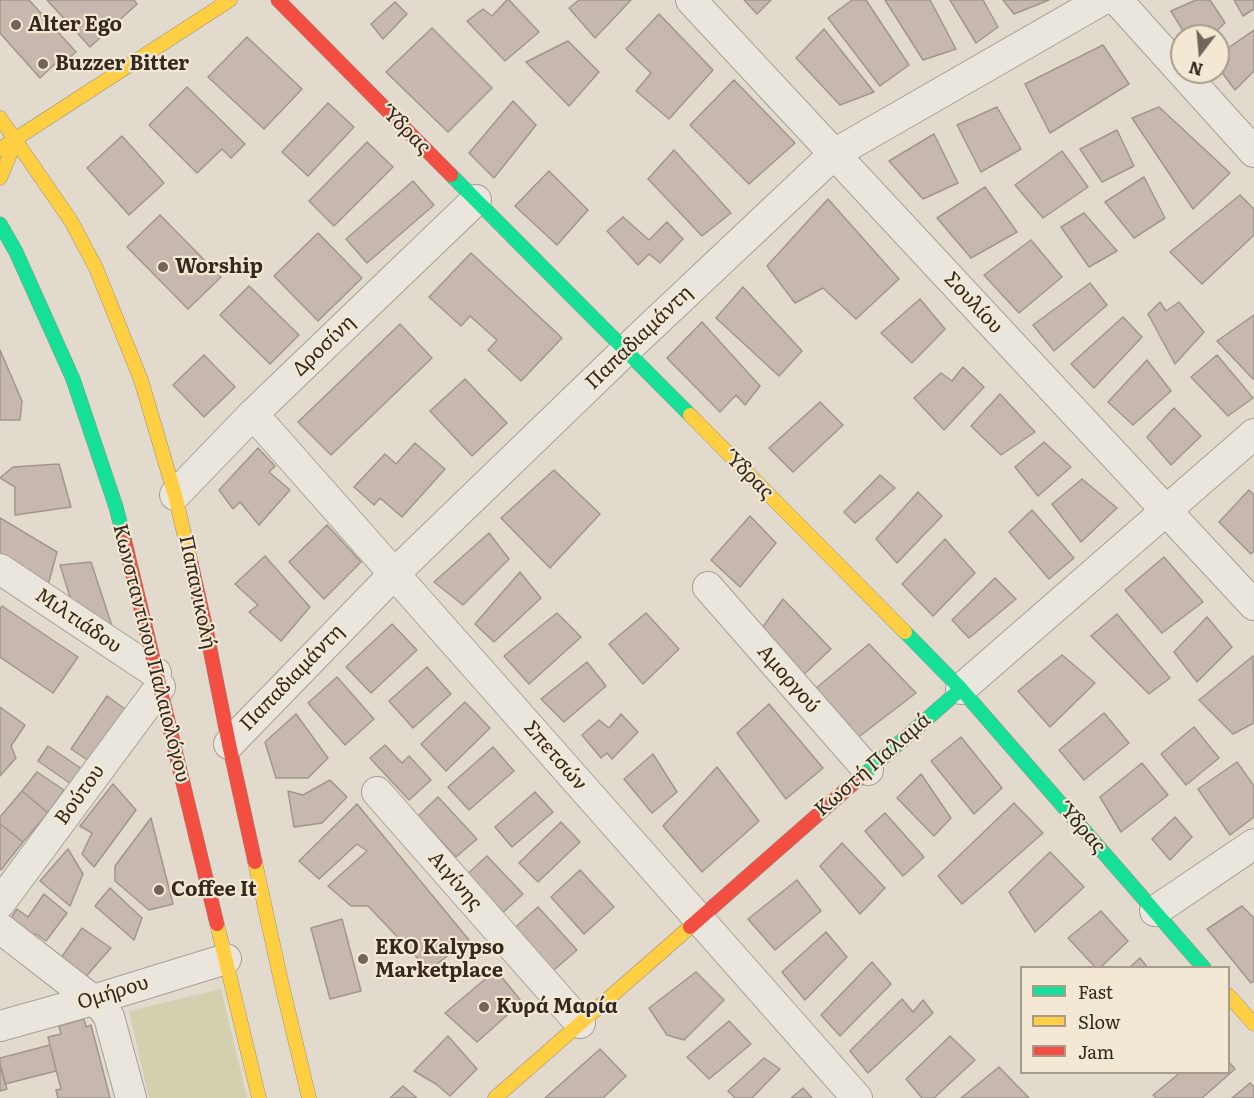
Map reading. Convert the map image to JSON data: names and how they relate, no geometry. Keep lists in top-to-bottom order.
{
  "streets": {
    "main road": [
      "Ύδρας",
      "Παπανικολή",
      "Κωνσταντίνου Παλαιολόγου",
      "Κωστή Παλαμά"
    ],
    "street": [
      "Σουλίου",
      "Παπαδιαμάντη",
      "Δροσίνη",
      "Μιλτιάδου",
      "Αμοργού",
      "Σπετσών",
      "Βούτου",
      "Αιγίνης",
      "Ομήρου"
    ]
  },
  "crossings": [
    ["Ύδρας", "Παπαδιαμάντη"],
    ["Ύδρας", "Δροσίνη"],
    ["Ύδρας", "Κωστή Παλαμά"],
    ["Σουλίου", "Παπαδιαμάντη"],
    ["Σουλίου", "Κωστή Παλαμά"],
    ["Παπαδιαμάντη", "Παπανικολή"],
    ["Παπαδιαμάντη", "Σπετσών"],
    ["Δροσίνη", "Παπανικολή"],
    ["Δροσίνη", "Σπετσών"],
    ["Μιλτιάδου", "Κωνσταντίνου Παλαιολόγου"],
    ["Μιλτιάδου", "Βούτου"],
    ["Κωνσταντίνου Παλαιολόγου", "Βούτου"],
    ["Κωνσταντίνου Παλαιολόγου", "Ομήρου"],
    ["Αμοργού", "Κωστή Παλαμά"],
    ["Σπετσών", "Κωστή Παλαμά"],
    ["Κωστή Παλαμά", "Αιγίνης"]
  ],
  "places": [
    "Alter Ego",
    "Buzzer Bitter",
    "Worship",
    "Coffee It",
    "EKO Kalypso Marketplace",
    "Κυρά Μαρία"
  ],
  "legend": ["Fast", "Slow", "Jam"],
  "north": "bottom"
}
